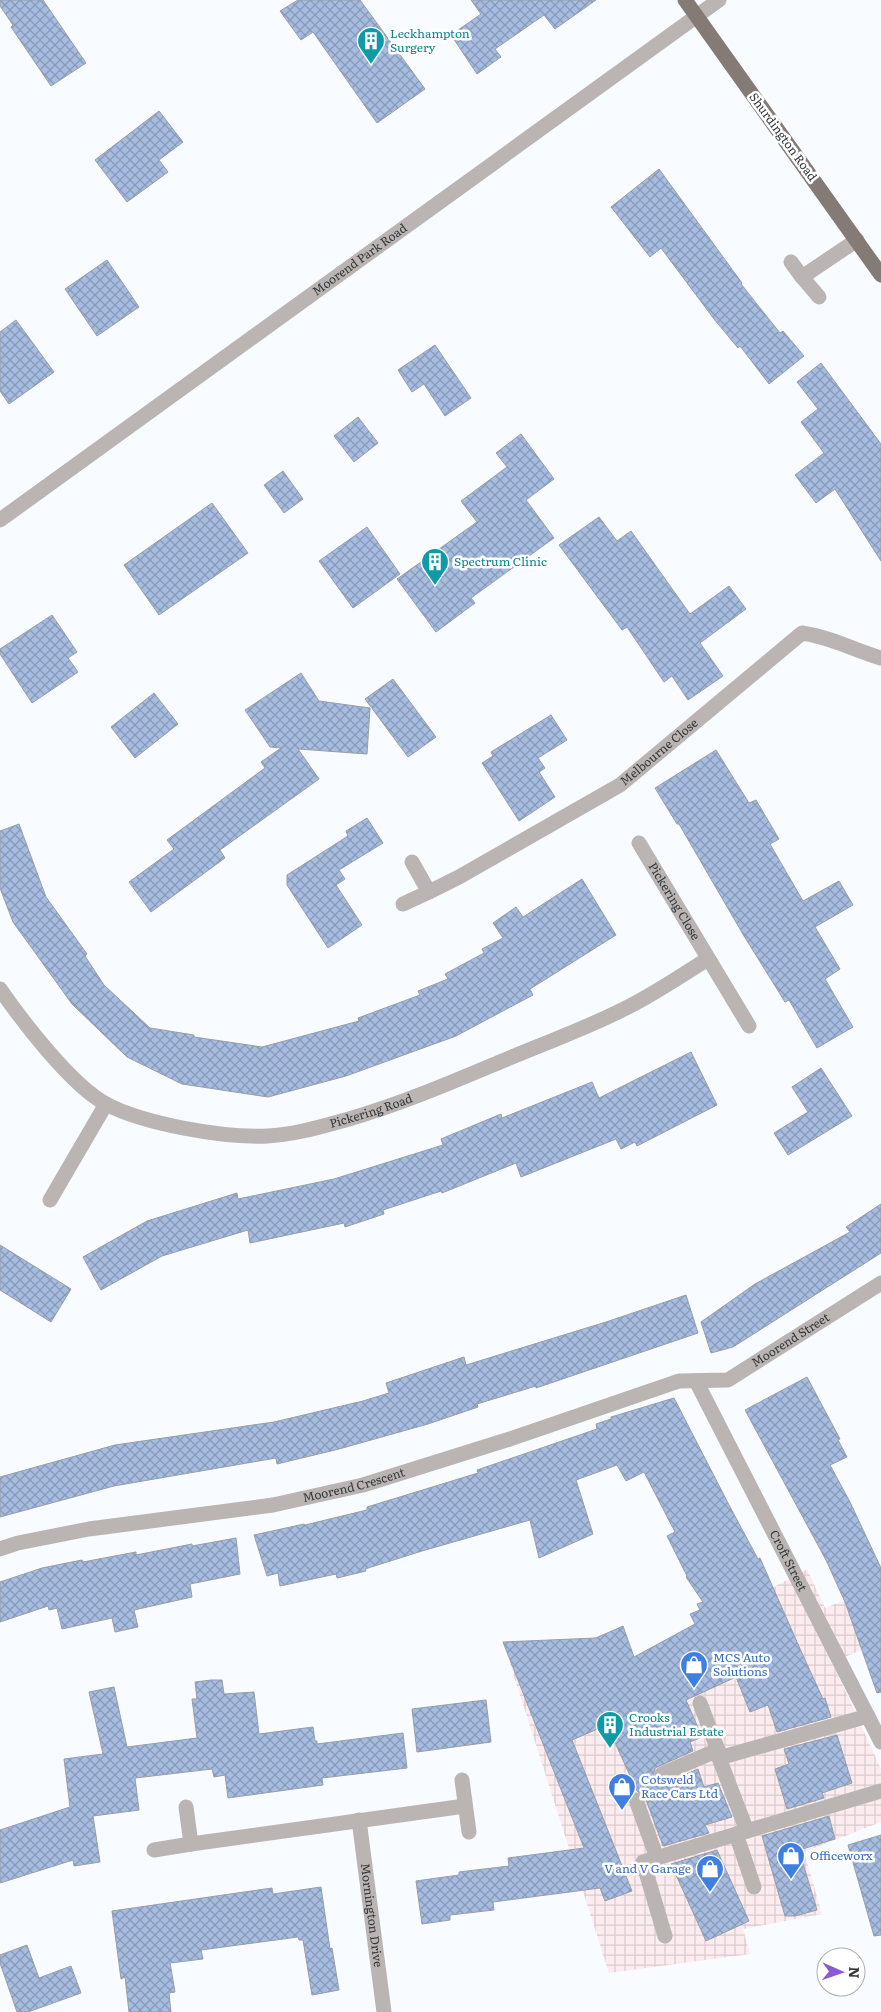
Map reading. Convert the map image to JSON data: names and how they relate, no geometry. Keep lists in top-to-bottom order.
{
  "streets": {
    "main road": ["Shurdington Road"],
    "street": [
      "Moorend Park Road",
      "Melbourne Close",
      "Pickering Close",
      "Pickering Road",
      "Moorend Street",
      "Moorend Crescent",
      "Croft Street",
      "Mornington Drive"
    ]
  },
  "crossings": [
    ["Shurdington Road", "Moorend Park Road"],
    ["Pickering Close", "Pickering Road"],
    ["Moorend Street", "Moorend Crescent"],
    ["Moorend Street", "Croft Street"],
    ["Moorend Crescent", "Croft Street"]
  ],
  "places": {
    "building": ["Leckhampton Surgery", "Spectrum Clinic", "Crooks Industrial Estate"],
    "shop": [
      "MCS Auto Solutions",
      "Cotsweld Race Cars Ltd",
      "Officeworx",
      "V and V Garage"
    ]
  },
  "north": "right"
}
